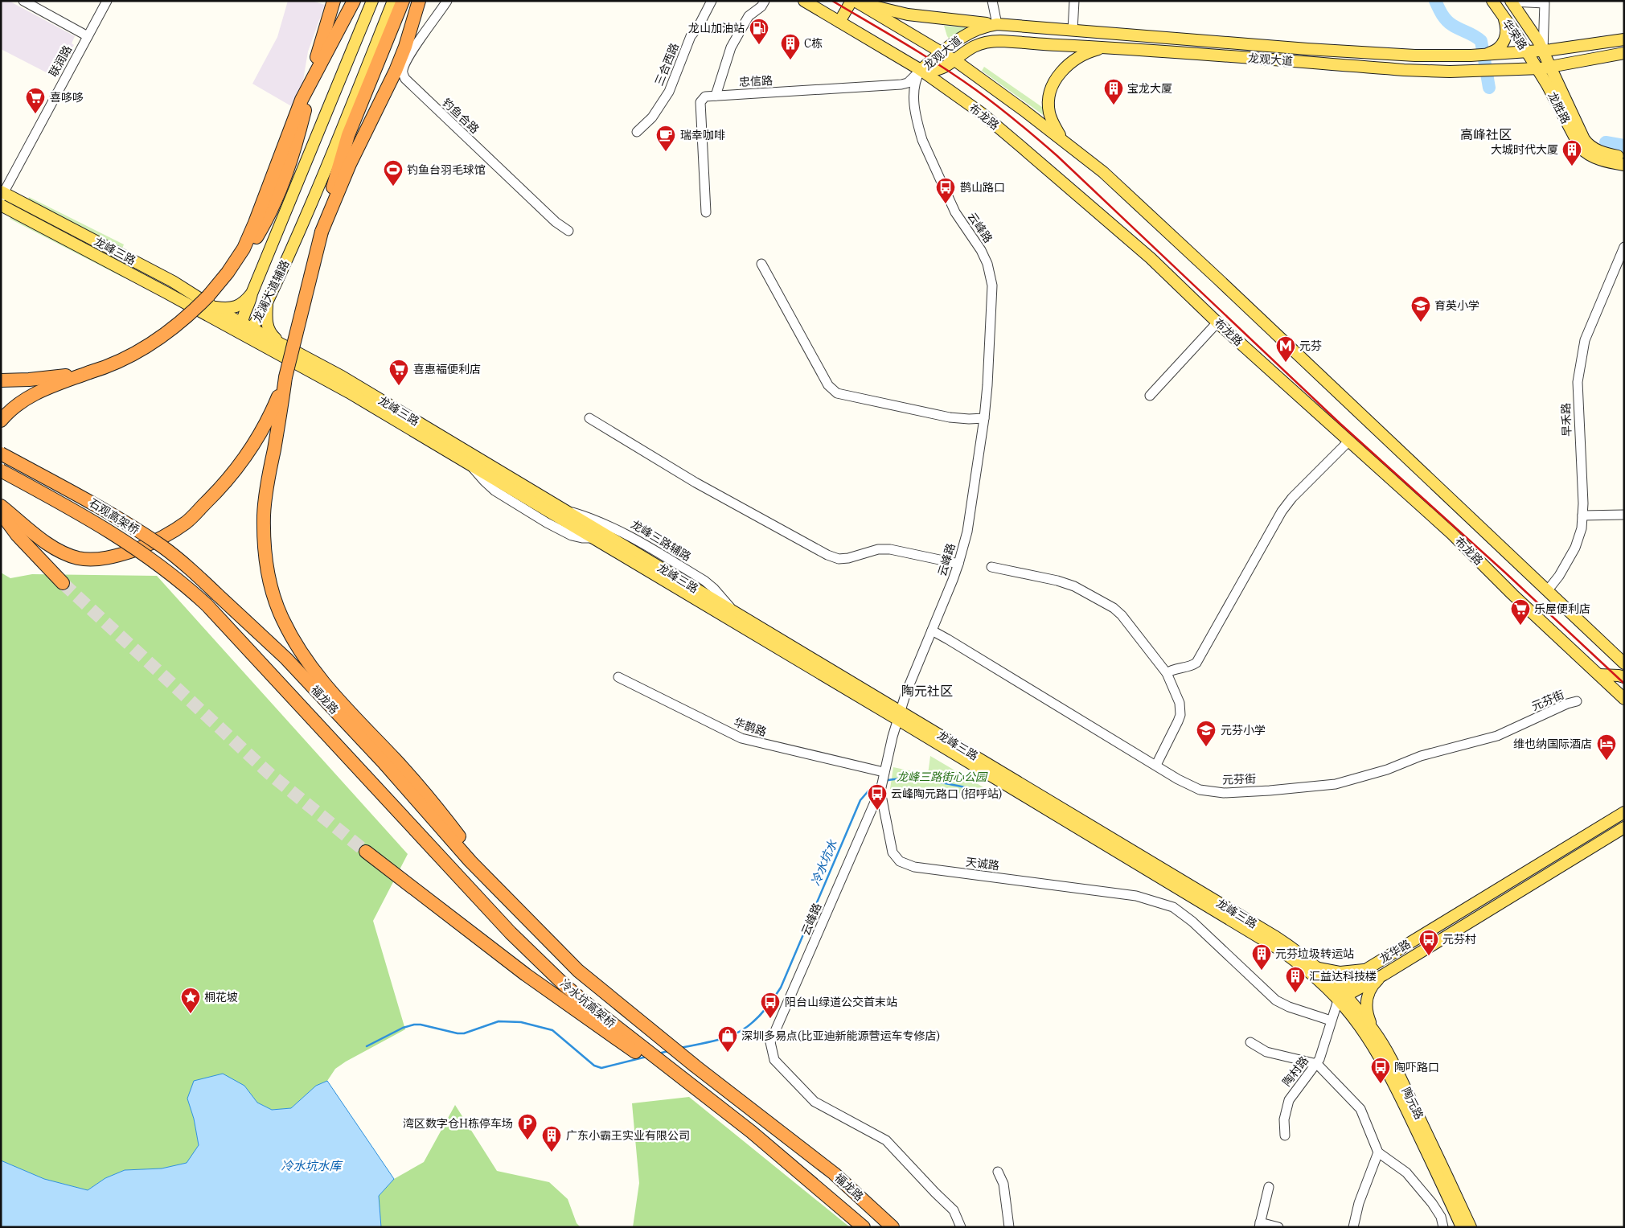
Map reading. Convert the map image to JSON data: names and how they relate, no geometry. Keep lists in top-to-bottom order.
{
  "streets": {
    "highway": ["石观高架桥", "福龙路", "冷水坑高架桥"],
    "main road": [
      "华荣路",
      "龙观大道",
      "龙胜路",
      "布龙路",
      "龙峰三路",
      "龙澜大道辅路",
      "龙华路",
      "陶元路"
    ],
    "street": [
      "联润路",
      "三合西路",
      "忠信路",
      "钓鱼合路",
      "云峰路",
      "早禾路",
      "元芬街",
      "华鹊路",
      "天诚路",
      "陶村路"
    ]
  },
  "crossings": [
    ["华荣路", "龙观大道"],
    ["华荣路", "龙胜路"],
    ["龙观大道", "忠信路"],
    ["龙观大道", "龙胜路"],
    ["龙观大道", "布龙路"],
    ["龙观大道", "云峰路"],
    ["联润路", "龙峰三路"],
    ["忠信路", "布龙路"],
    ["忠信路", "云峰路"],
    ["布龙路", "云峰路"],
    ["云峰路", "龙峰三路"],
    ["云峰路", "元芬街"],
    ["云峰路", "华鹊路"],
    ["云峰路", "天诚路"],
    ["龙峰三路", "龙澜大道辅路"],
    ["龙峰三路", "龙华路"],
    ["龙峰三路", "陶村路"],
    ["龙峰三路", "陶元路"],
    ["石观高架桥", "福龙路"],
    ["福龙路", "冷水坑高架桥"],
    ["华鹊路", "天诚路"],
    ["天诚路", "陶村路"],
    ["龙华路", "陶村路"],
    ["龙华路", "陶元路"],
    ["陶村路", "陶元路"]
  ],
  "districts": ["高峰社区", "陶元社区"],
  "water": ["冷水坑水", "冷水坑水库"],
  "parks": ["龙峰三路街心公园"],
  "places": {
    "fuel station": ["龙山加油站"],
    "building": [
      "C栋",
      "宝龙大厦",
      "大城时代大厦",
      "元芬垃圾转运站",
      "汇益达科技楼",
      "广东小霸王实业有限公司"
    ],
    "supermarket": ["喜哆哆", "喜惠褔便利店", "乐屋便利店"],
    "cafe": ["瑞幸咖啡"],
    "sports": ["钓鱼台羽毛球馆"],
    "bus stop": [
      "鹊山路口",
      "云峰陶元路口 (招呼站)",
      "元芬村",
      "阳台山绿道公交首末站",
      "陶吓路口"
    ],
    "school or university": ["育英小学", "元芬小学"],
    "metro station": ["元芬"],
    "hotel": ["维也纳国际酒店"],
    "place": ["桐花坡"],
    "shop": ["深圳多易点(比亚迪新能源营运车专修店)"],
    "parking": ["湾区数字仓H栋停车场"]
  }
}
